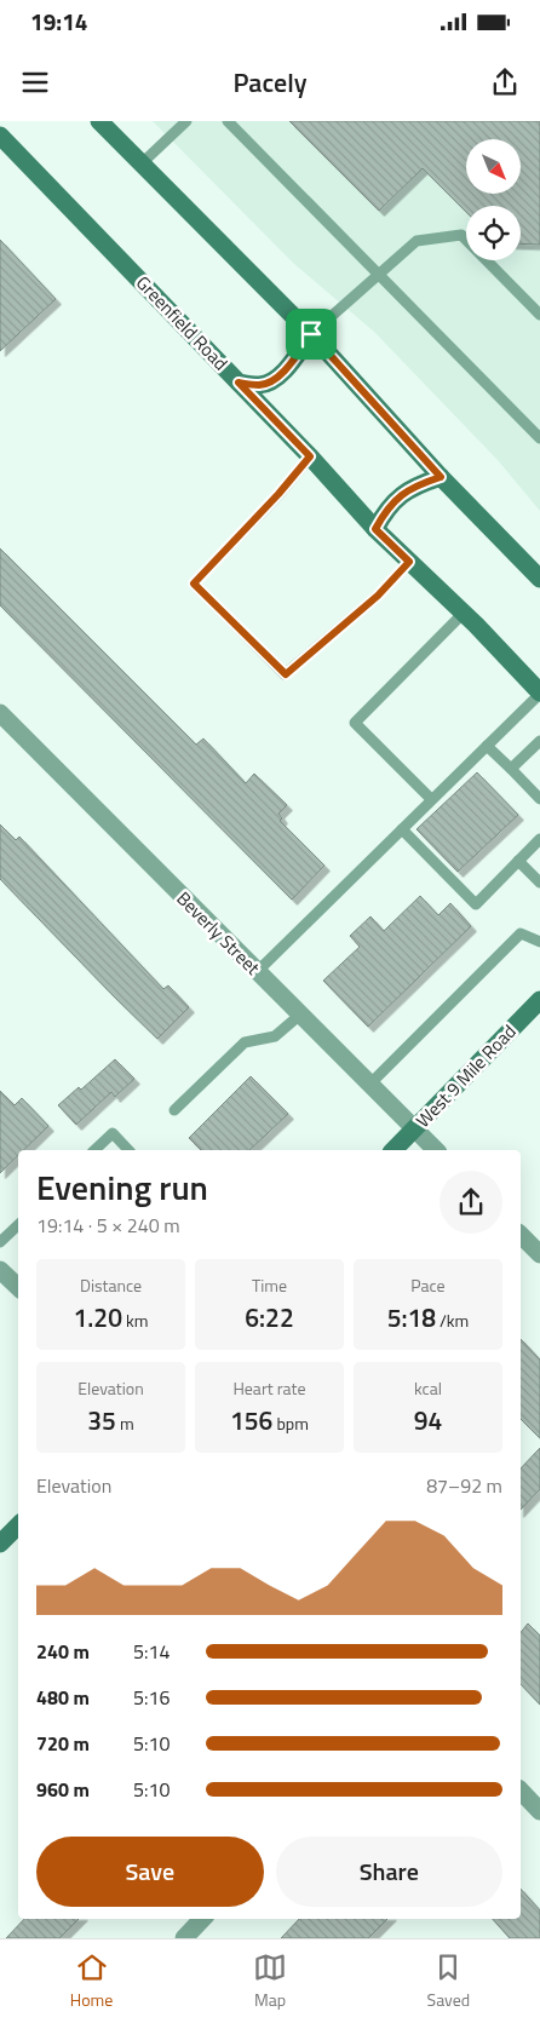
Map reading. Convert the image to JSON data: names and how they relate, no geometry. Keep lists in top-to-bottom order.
{
  "streets": {
    "main road": ["Greenfield Road", "West 9 Mile Road"],
    "street": ["Beverly Street"]
  },
  "crossings": [
    ["Beverly Street", "West 9 Mile Road"]
  ],
  "north": "bottom right",
  "page": {
    "status": "19:14",
    "header": "Pacely",
    "heading": ["Evening run", "19:14 · 5 × 240 m"],
    "stats": [
      ["Distance", "1.20 km"],
      ["Time", "6:22"],
      ["Pace", "5:18 /km"],
      ["Elevation", "35 m"],
      ["Heart rate", "156 bpm"],
      ["kcal", "94"]
    ],
    "chart": ["Elevation", "87–92 m"],
    "list": [
      {
        "name": "240 m",
        "note": "5:14"
      },
      {
        "name": "480 m",
        "note": "5:16"
      },
      {
        "name": "720 m",
        "note": "5:10"
      },
      {
        "name": "960 m",
        "note": "5:10"
      }
    ],
    "buttons": ["Save", "Share"],
    "tabs": ["Home", "Map", "Saved"]
  }
}
